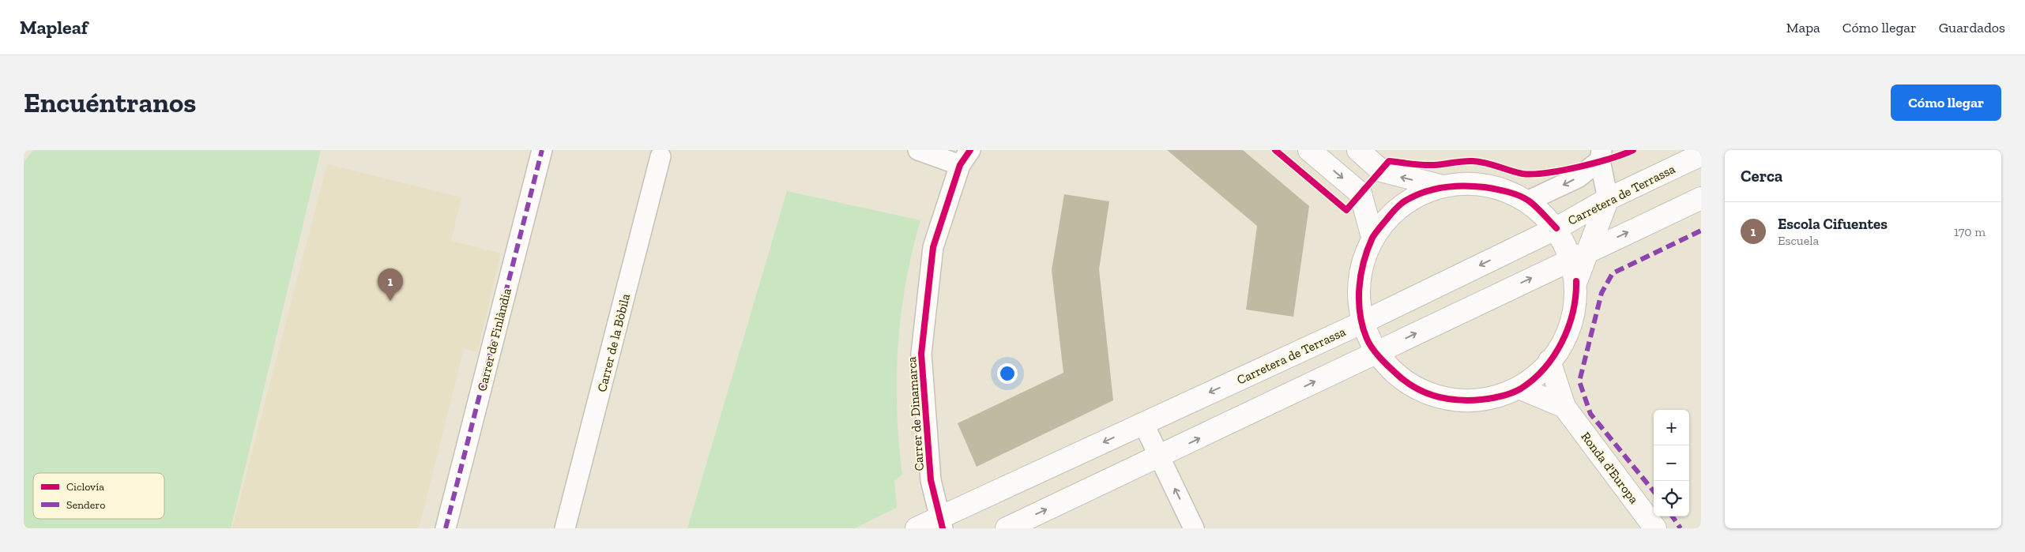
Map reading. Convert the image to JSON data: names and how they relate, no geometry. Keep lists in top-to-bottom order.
{
  "streets": {
    "main road": ["Carretera de Terrassa", "Ronda d'Europa"],
    "street": ["Carrer de Finlàndia", "Carrer de la Bòbila", "Carrer de Dinamarca"]
  },
  "crossings": [
    ["Carretera de Terrassa", "Carrer de Dinamarca"]
  ],
  "legend": ["Ciclovía", "Sendero"],
  "page": {
    "header": "Mapleaf",
    "nav": ["Mapa", "Cómo llegar", "Guardados"],
    "buttons": "Cómo llegar",
    "title": "Encuéntranos",
    "heading": "Cerca",
    "list": [
      {
        "mark": "1",
        "name": "Escola Cifuentes",
        "note": "Escuela",
        "value": "170 m"
      }
    ],
    "pins": "1",
    "map_buttons": ["+", "−"]
  }
}
